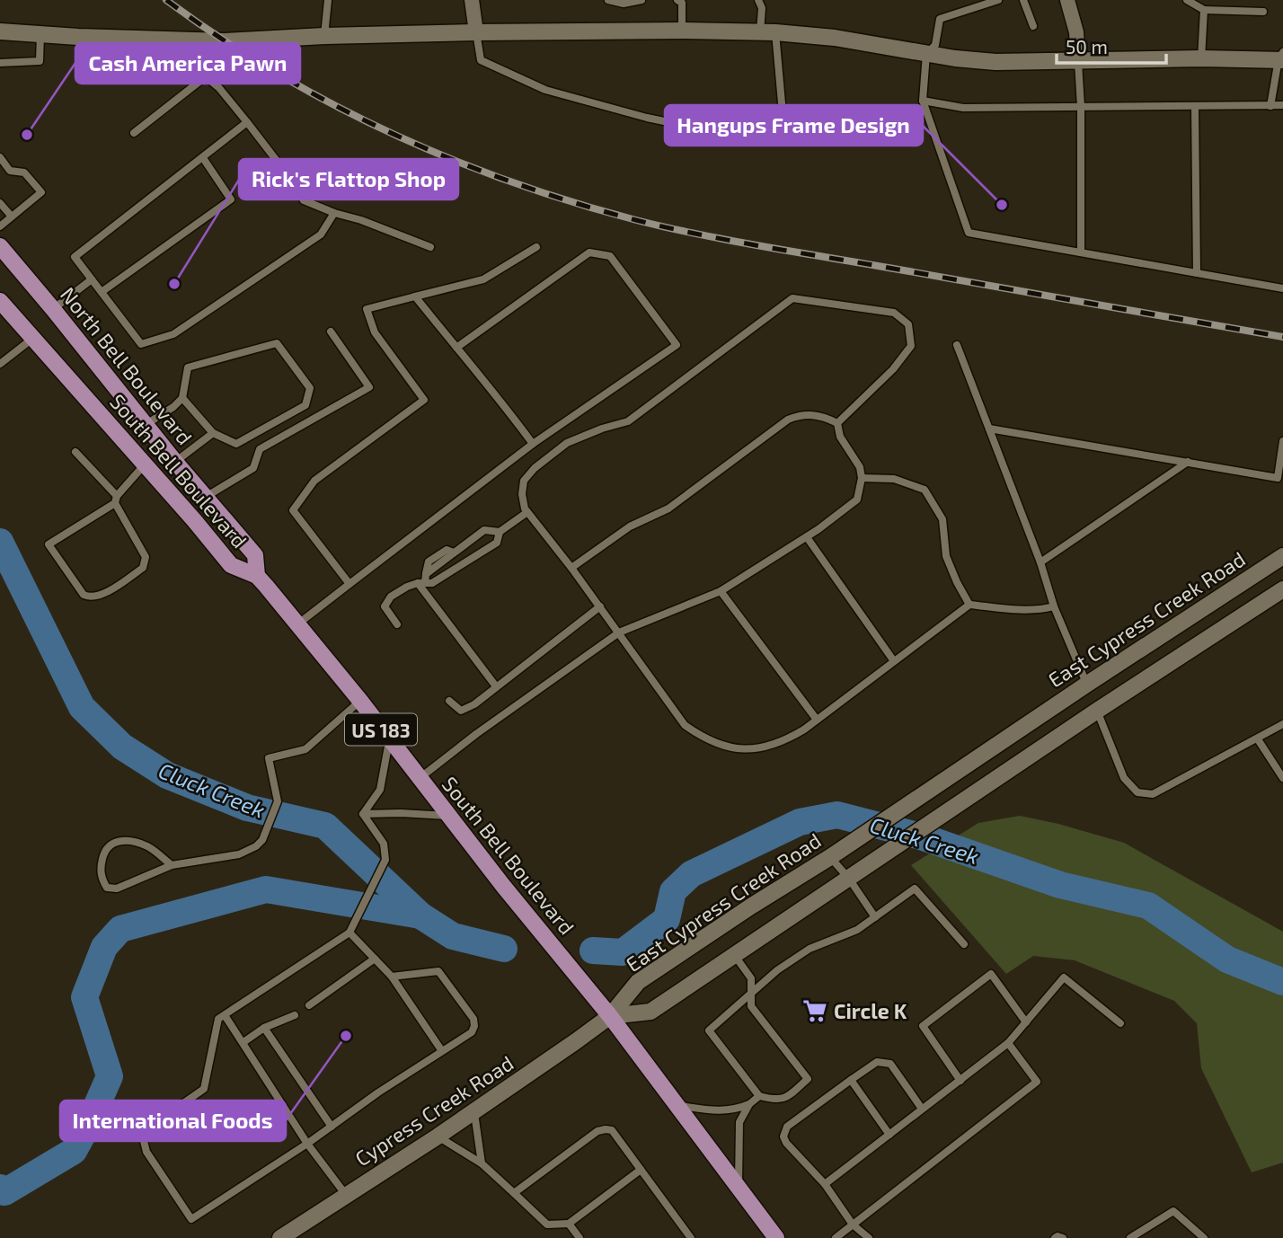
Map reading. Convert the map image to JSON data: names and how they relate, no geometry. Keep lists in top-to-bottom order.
{
  "streets": {
    "main road": [
      "North Bell Boulevard",
      "South Bell Boulevard",
      "East Cypress Creek Road",
      "US 183",
      "Cypress Creek Road"
    ]
  },
  "crossings": [
    ["North Bell Boulevard", "South Bell Boulevard"],
    ["South Bell Boulevard", "East Cypress Creek Road"],
    ["South Bell Boulevard", "US 183"],
    ["South Bell Boulevard", "Cypress Creek Road"],
    ["East Cypress Creek Road", "US 183"],
    ["East Cypress Creek Road", "Cypress Creek Road"],
    ["US 183", "Cypress Creek Road"]
  ],
  "water": ["Cluck Creek"],
  "places": {
    "other": [
      "Cash America Pawn",
      "Hangups Frame Design",
      "Rick's Flattop Shop",
      "International Foods"
    ],
    "supermarket": ["Circle K"]
  },
  "scale_bar": "50 m"
}
